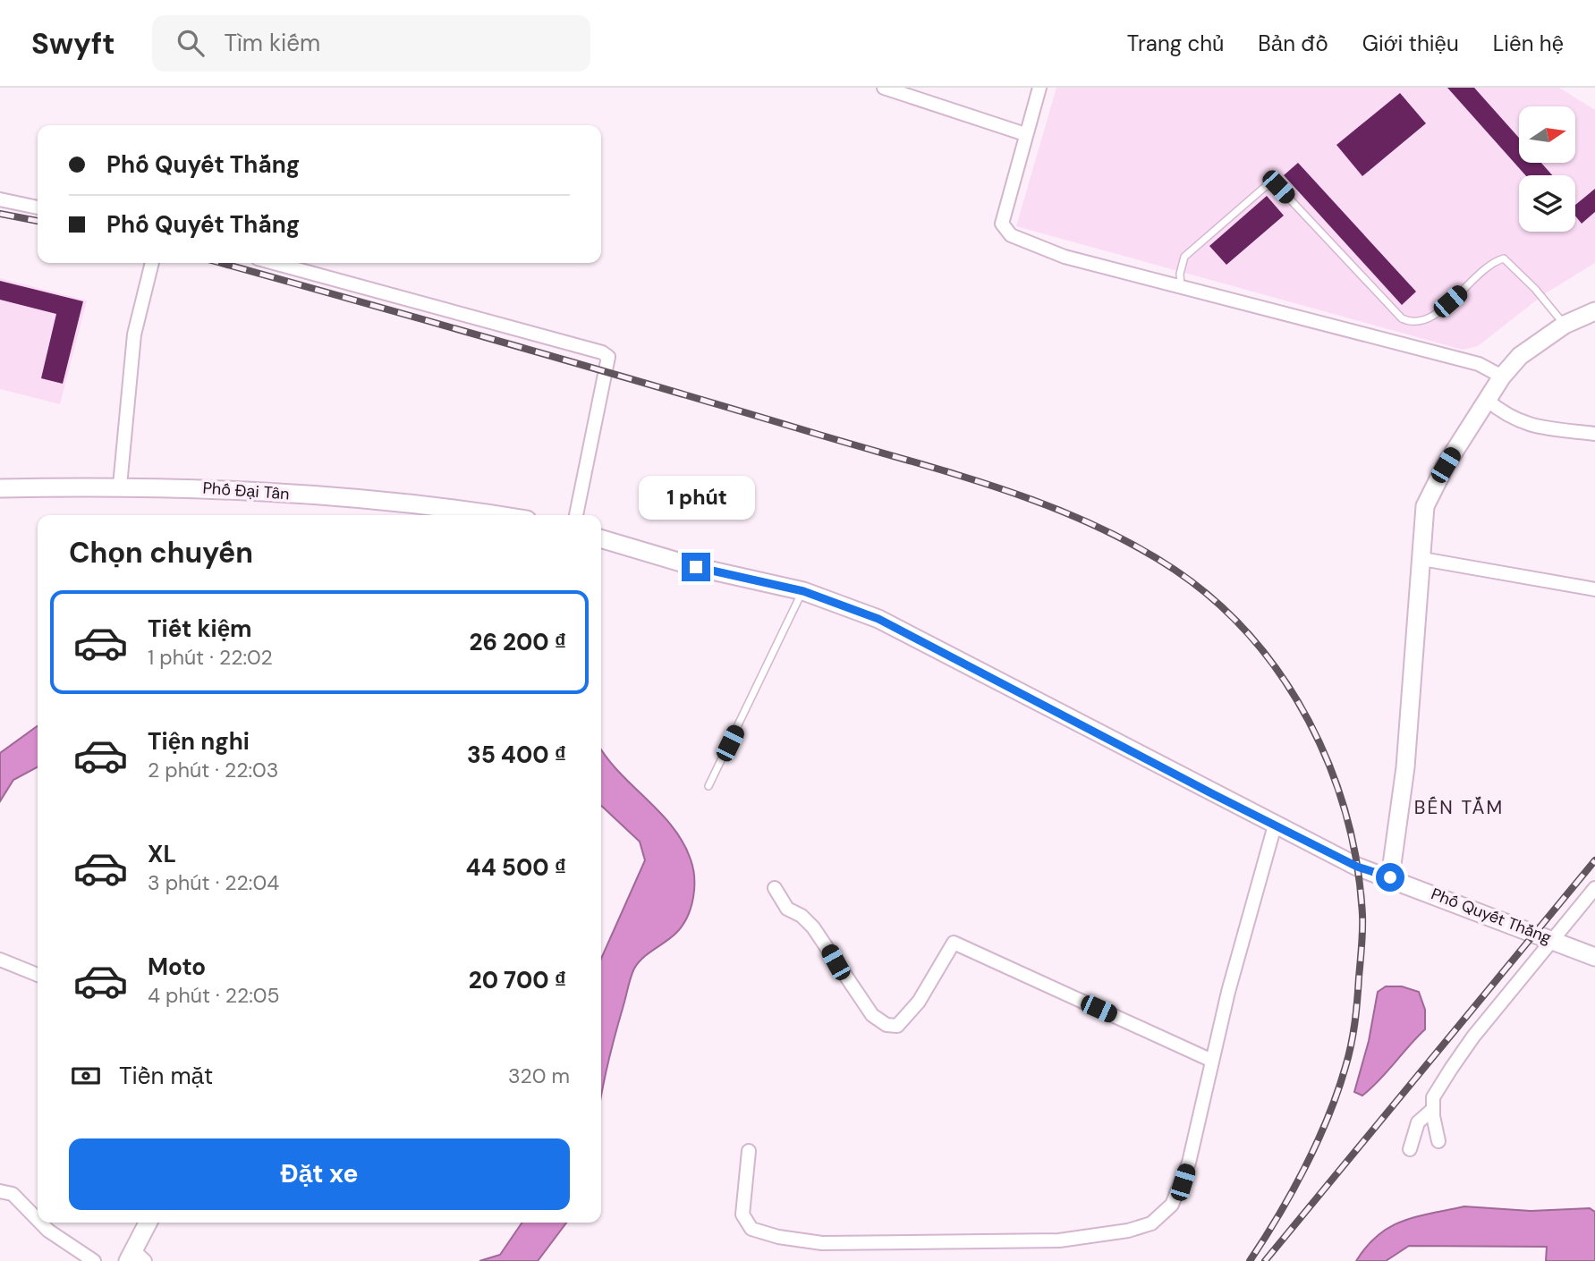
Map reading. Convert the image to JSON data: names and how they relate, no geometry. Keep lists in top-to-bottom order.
{
  "streets": {
    "main road": ["Phố Đại Tân", "Phố Quyết Thắng"]
  },
  "districts": ["BẾN TẮM"],
  "north": "right",
  "page": {
    "header": "Swyft",
    "search": "Tìm kiếm",
    "nav": [
      "Trang chủ",
      "Bản đồ",
      "Giới thiệu",
      "Liên hệ"
    ],
    "banner": ["Phố Quyết Thắng", "Phố Quyết Thắng"],
    "bubble": "1 phút",
    "heading": "Chọn chuyến",
    "list": [
      {
        "name": "Tiết kiệm",
        "note": "1 phút · 22:02",
        "value": "26 200 ₫"
      },
      {
        "name": "Tiện nghi",
        "note": "2 phút · 22:03",
        "value": "35 400 ₫"
      },
      {
        "name": "XL",
        "note": "3 phút · 22:04",
        "value": "44 500 ₫"
      },
      {
        "name": "Moto",
        "note": "4 phút · 22:05",
        "value": "20 700 ₫"
      }
    ],
    "pay": ["Tiền mặt", "320 m"],
    "buttons": "Đặt xe"
  }
}
